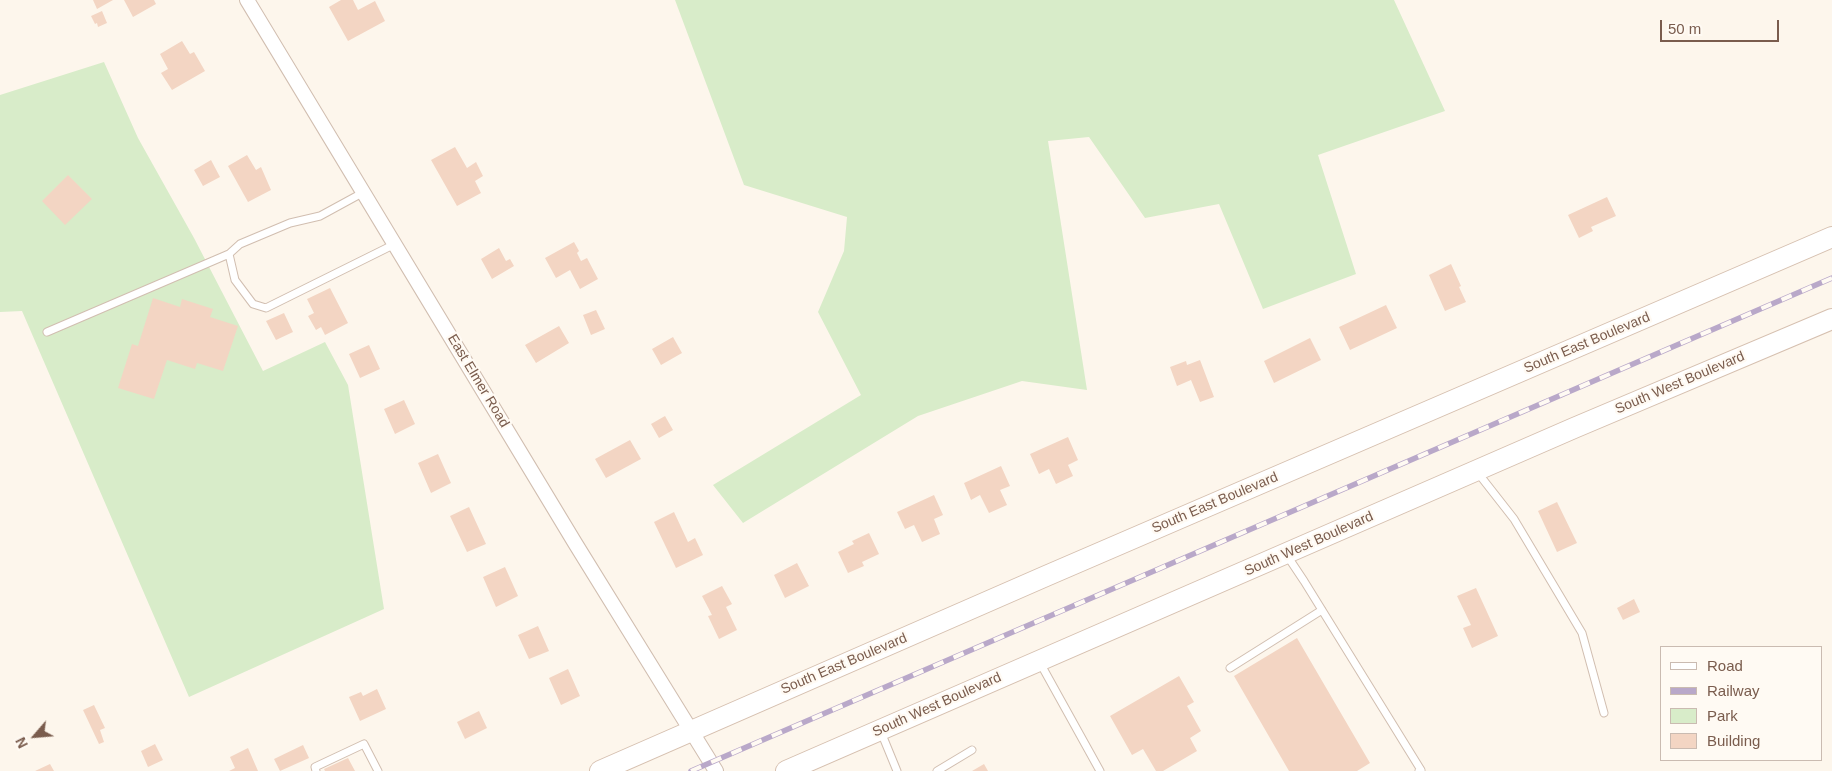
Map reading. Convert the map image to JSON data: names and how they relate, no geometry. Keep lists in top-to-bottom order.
{
  "streets": {
    "main road": ["South East Boulevard", "South West Boulevard"],
    "street": ["East Elmer Road"]
  },
  "crossings": [
    ["South East Boulevard", "East Elmer Road"]
  ],
  "legend": [
    "Road",
    "Railway",
    "Park",
    "Building"
  ],
  "scale_bar": "50 m",
  "north": "bottom left"
}
